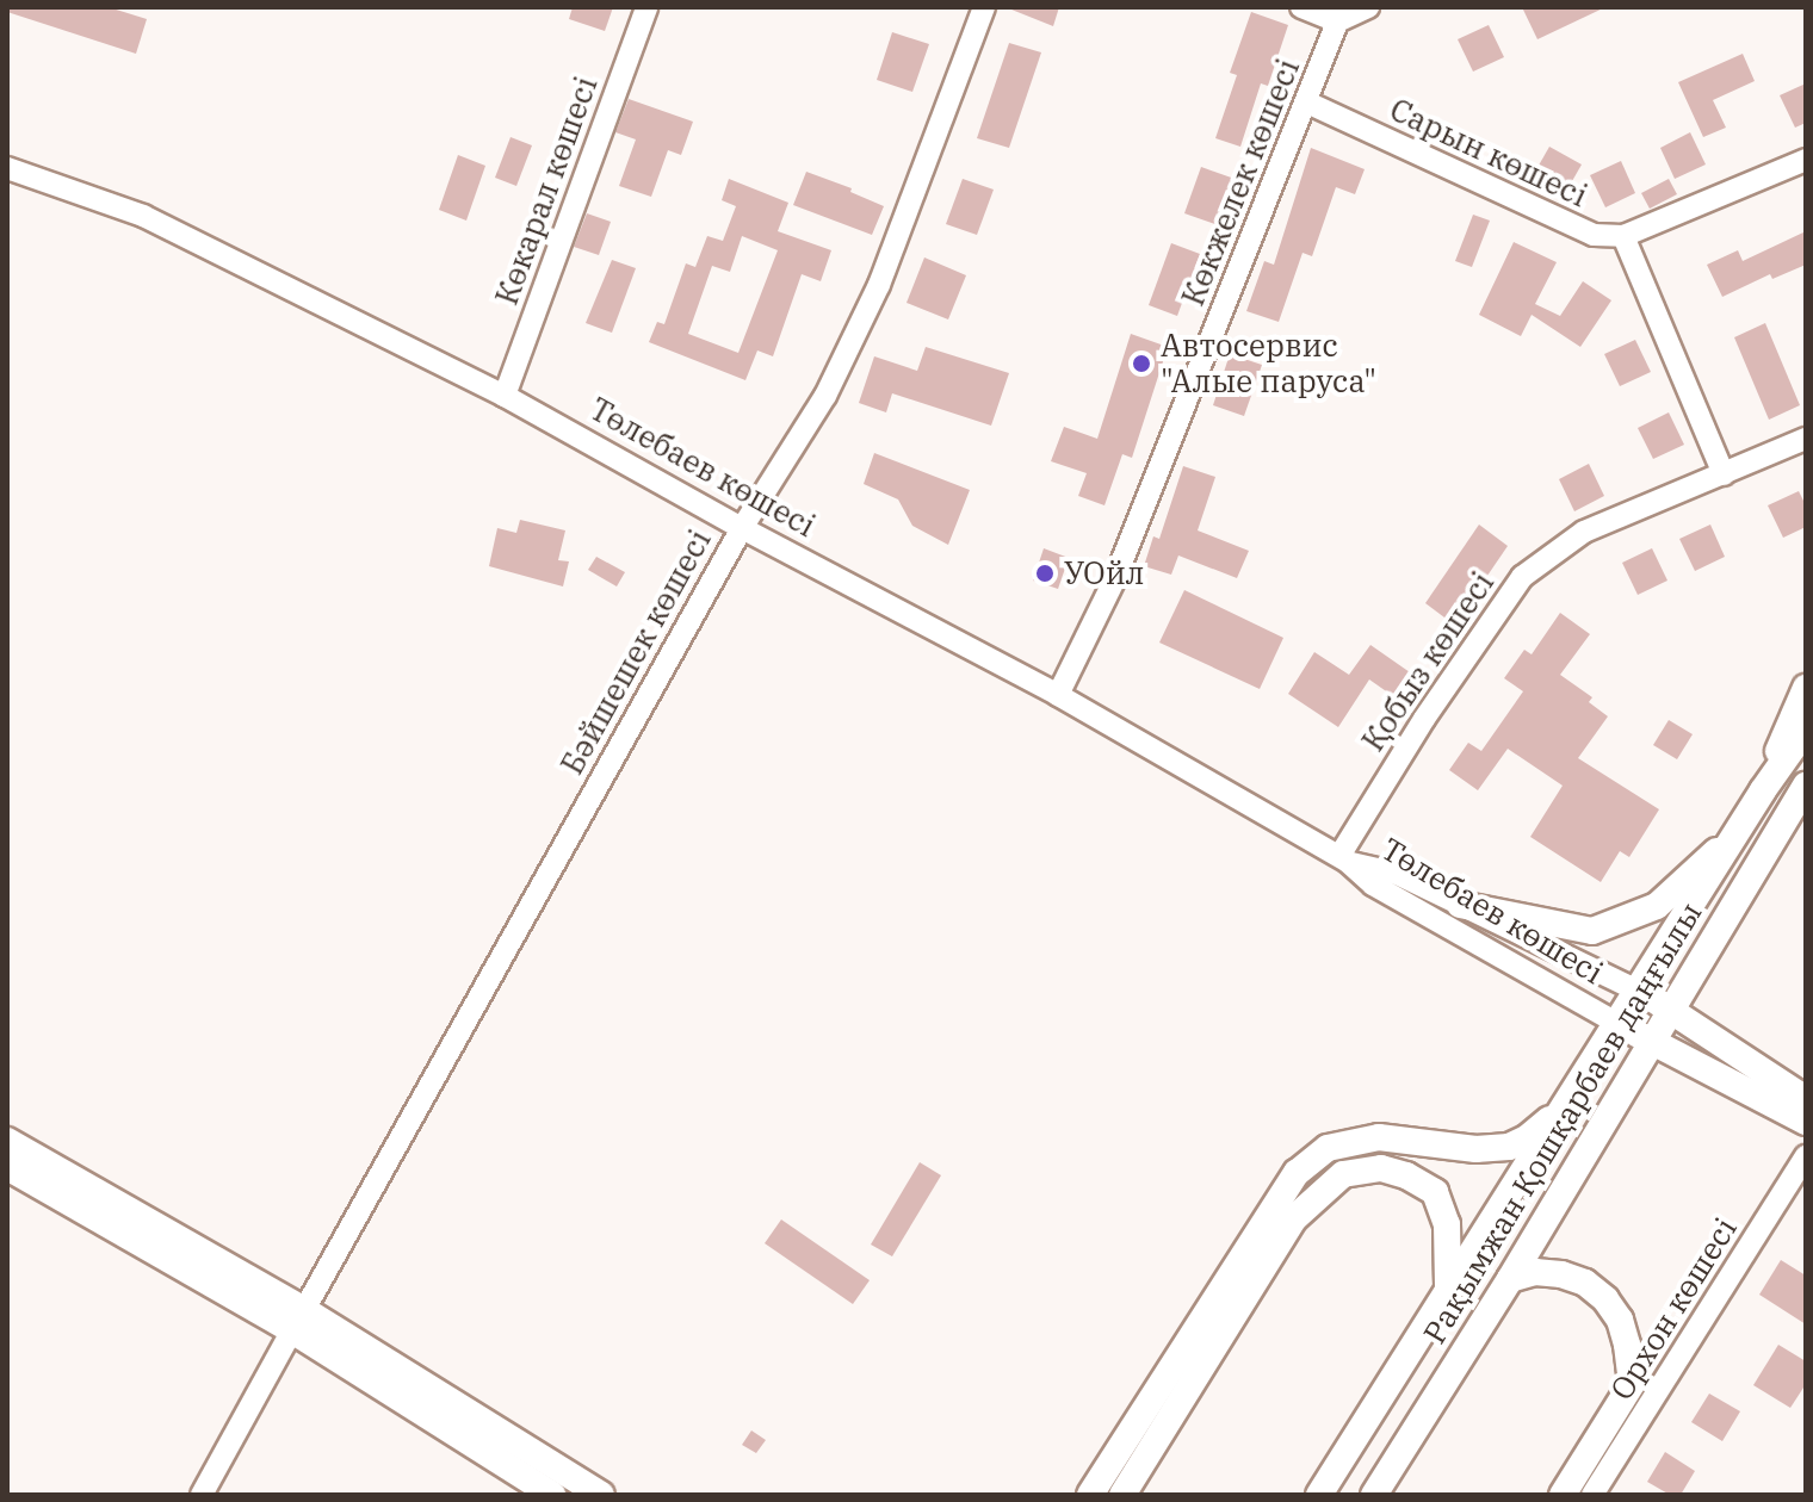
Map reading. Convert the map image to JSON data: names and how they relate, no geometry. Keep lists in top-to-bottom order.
{
  "streets": {
    "main road": ["Төлебаев көшесі", "Рақымжан Қошқарбаев даңғылы"],
    "street": [
      "Сарын көшесі",
      "Көкжелек көшесі",
      "Көкарал көшесі",
      "Бәйшешек көшесі",
      "Қобыз көшесі",
      "Орхон көшесі"
    ]
  },
  "crossings": [
    ["Сарын көшесі", "Көкжелек көшесі"],
    ["Көкжелек көшесі", "Төлебаев көшесі"],
    ["Көкарал көшесі", "Төлебаев көшесі"],
    ["Төлебаев көшесі", "Бәйшешек көшесі"],
    ["Төлебаев көшесі", "Қобыз көшесі"],
    ["Төлебаев көшесі", "Рақымжан Қошқарбаев даңғылы"]
  ],
  "places": ["Автосервис \"Алые паруса\"", "УОйл"]
}
